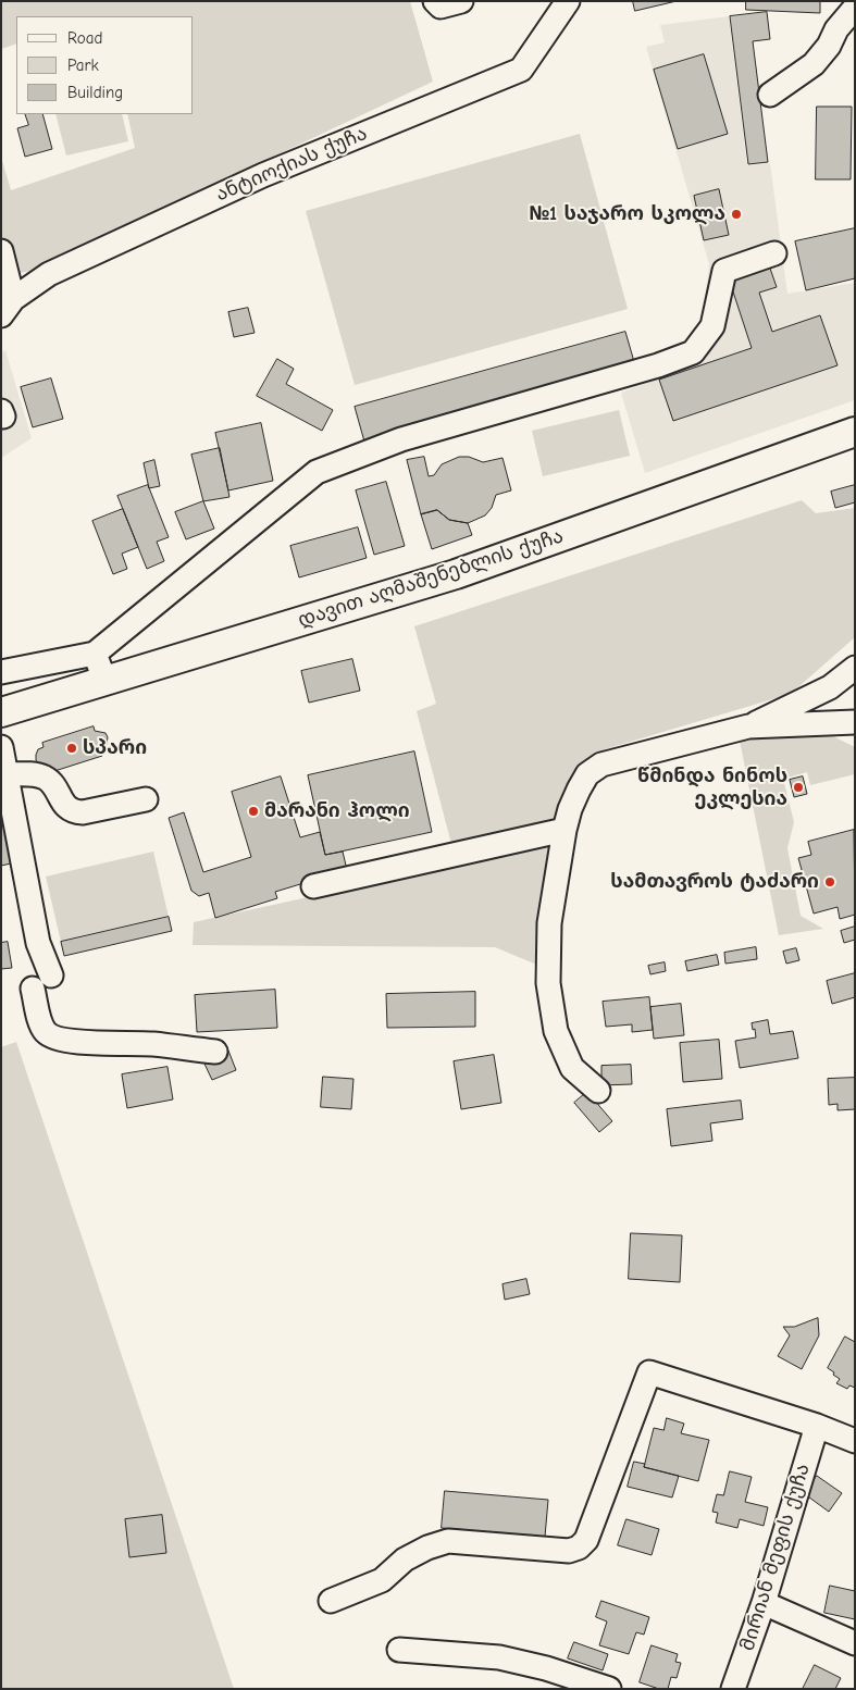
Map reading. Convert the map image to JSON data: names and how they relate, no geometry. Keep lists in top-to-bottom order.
{
  "streets": {
    "main road": ["დავით აღმაშენებლის ქუჩა"],
    "street": ["ანტიოქიას ქუჩა", "მირიან მეფის ქუჩა"]
  },
  "places": [
    "№1 საჯარო სკოლა",
    "სპარი",
    "წმინდა ნინოს ეკლესია",
    "მარანი ჰოლი",
    "სამთავროს ტაძარი"
  ],
  "legend": ["Road", "Park", "Building"]
}
